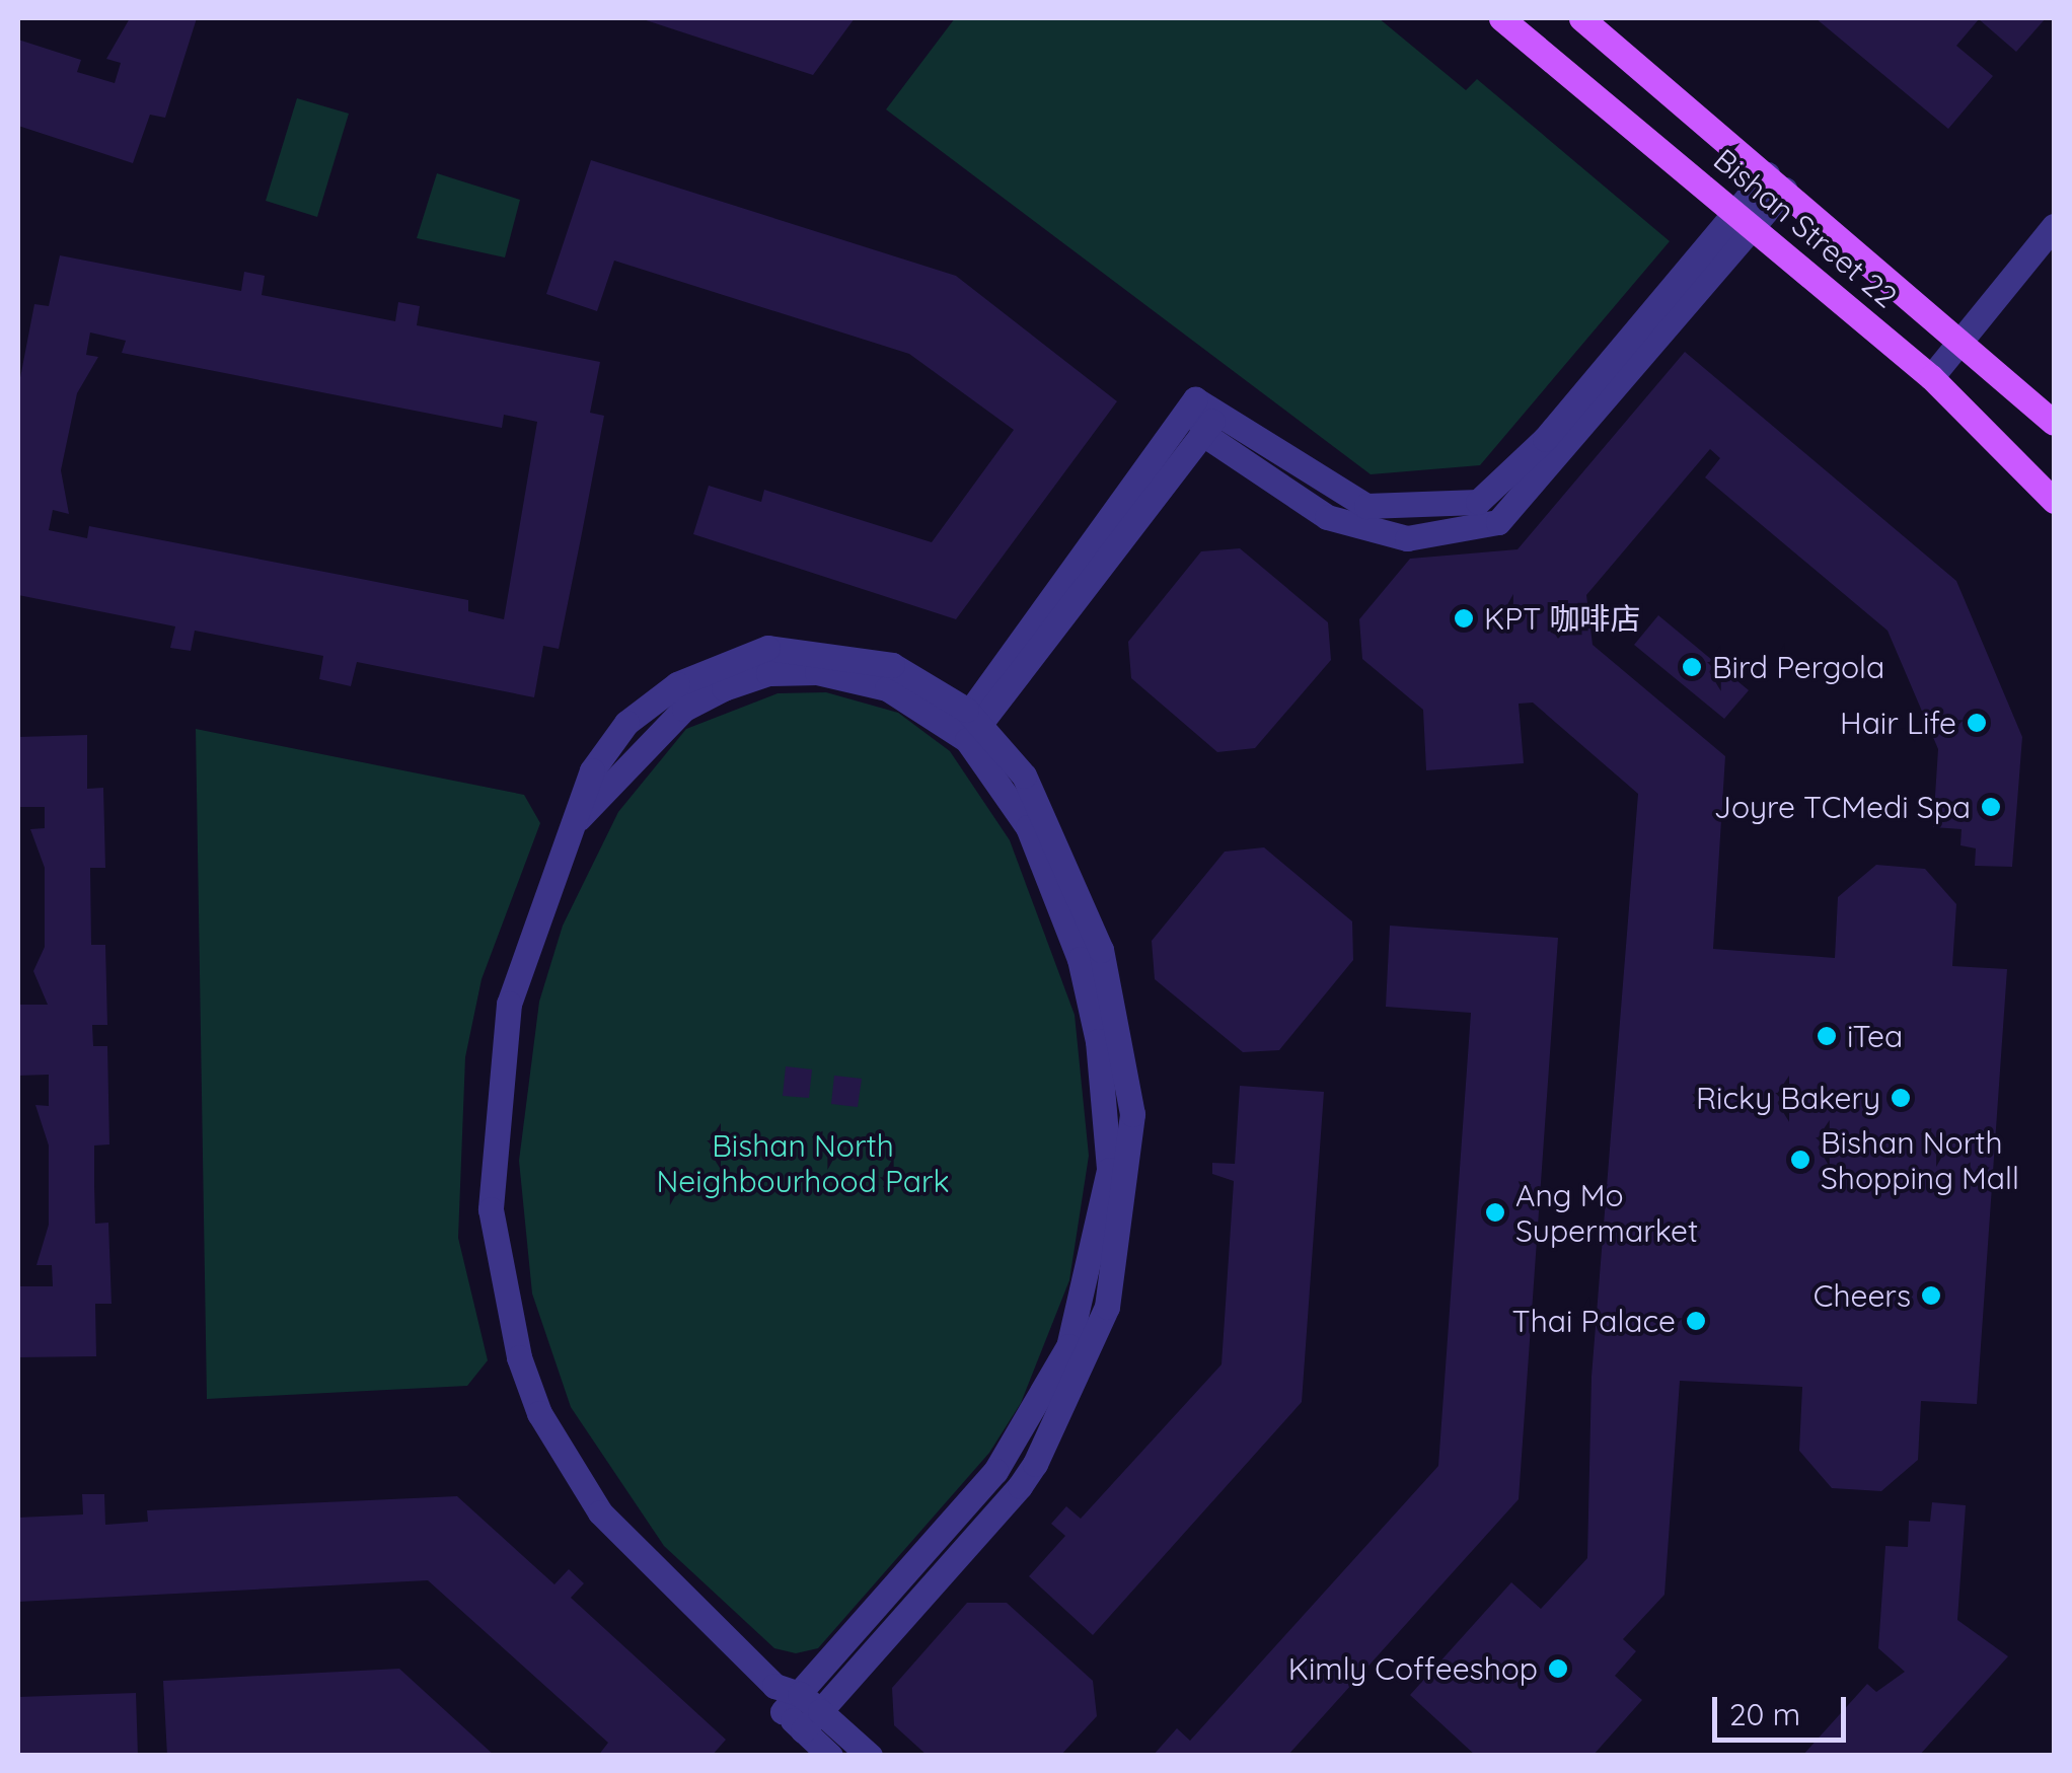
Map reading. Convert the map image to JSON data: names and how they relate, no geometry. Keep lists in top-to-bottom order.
{
  "streets": {
    "main road": ["Bishan Street 22"]
  },
  "parks": ["Bishan North Neighbourhood Park"],
  "places": [
    "KPT 咖啡店",
    "Bird Pergola",
    "Hair Life",
    "Joyre TCMedi Spa",
    "iTea",
    "Ricky Bakery",
    "Bishan North Shopping Mall",
    "Ang Mo Supermarket",
    "Cheers",
    "Thai Palace",
    "Kimly Coffeeshop"
  ],
  "scale_bar": "20 m"
}
